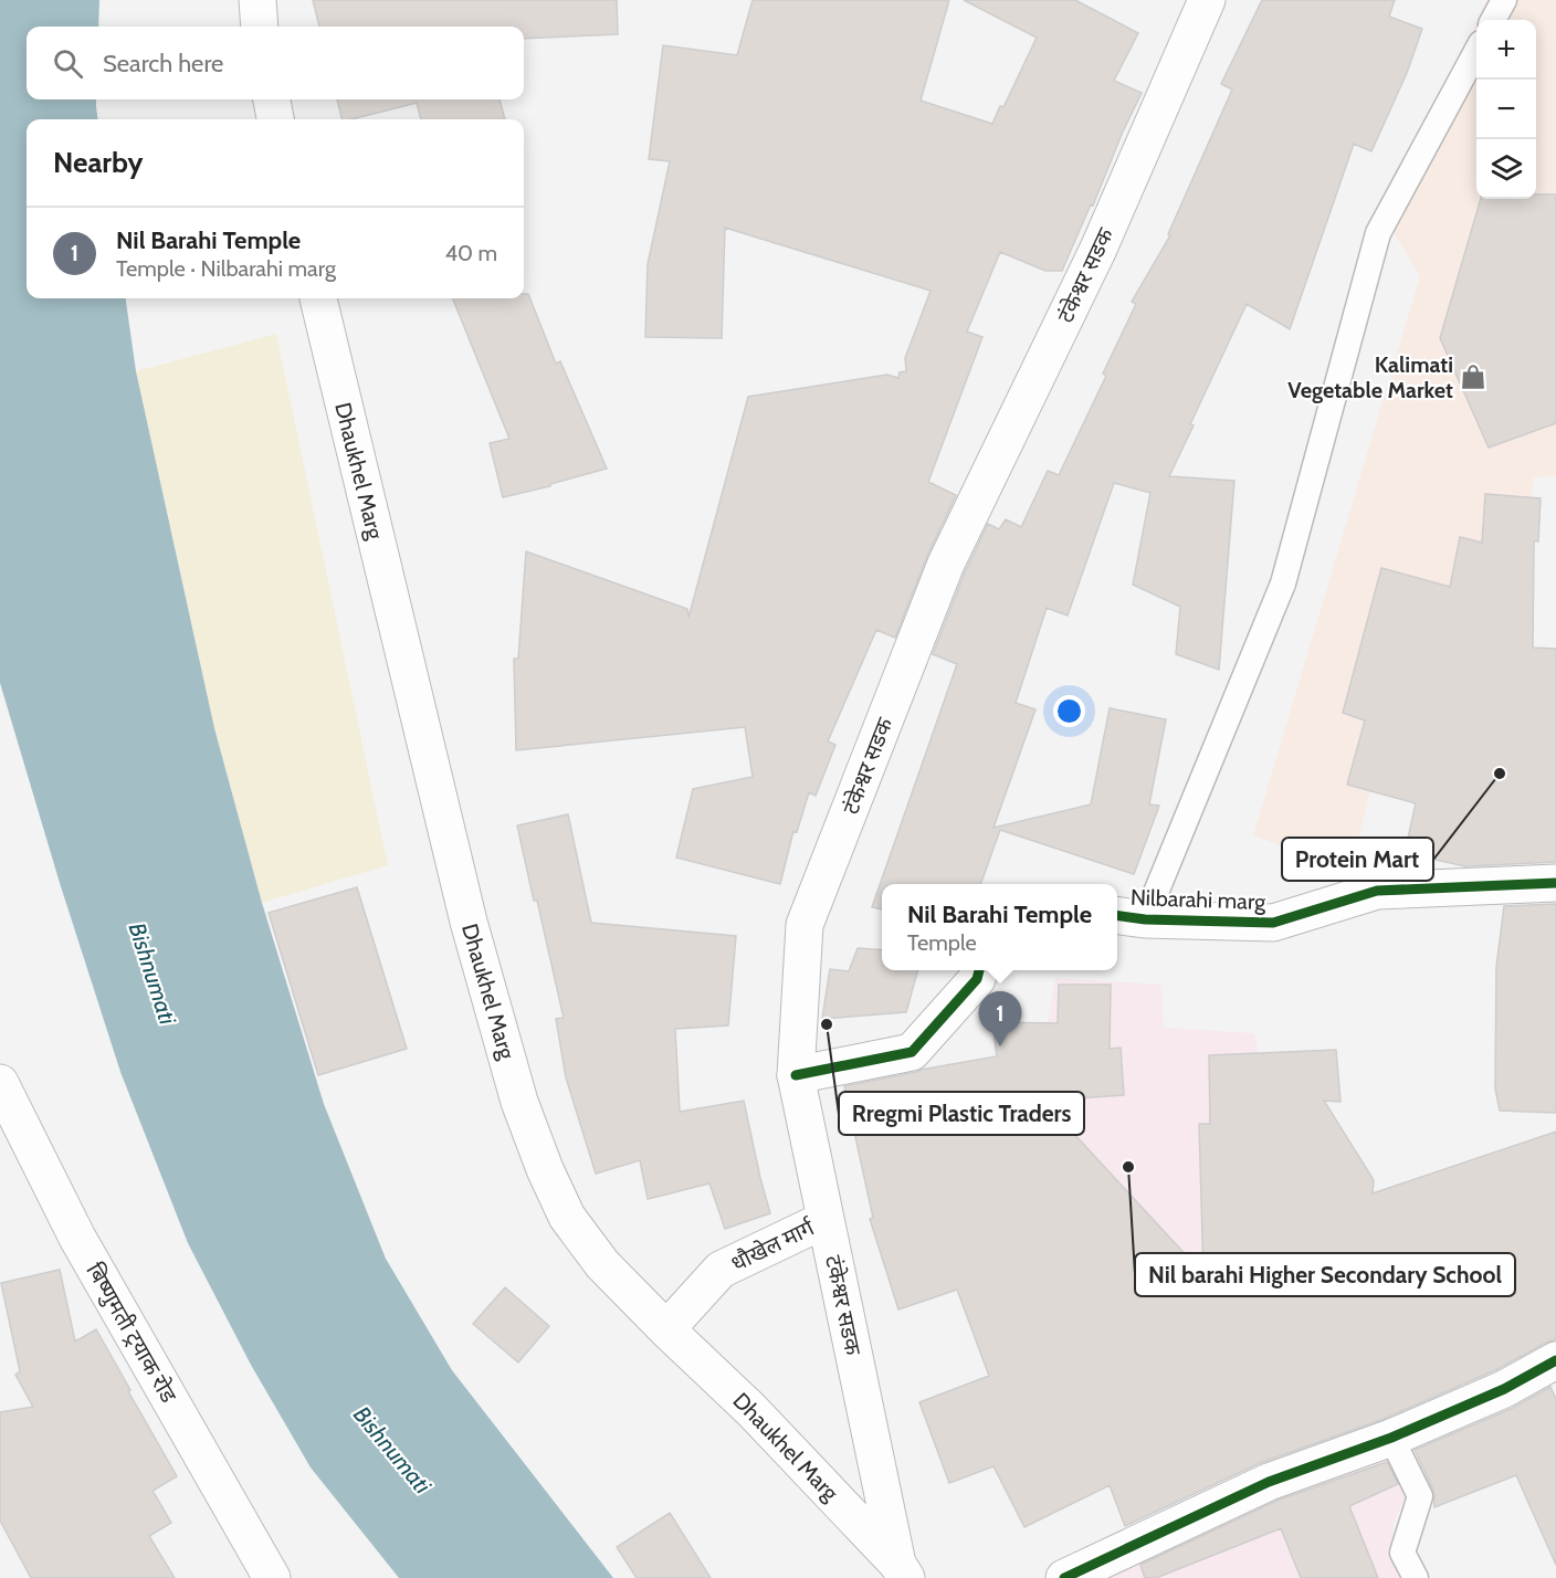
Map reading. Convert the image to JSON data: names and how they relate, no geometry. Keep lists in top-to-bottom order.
{
  "streets": {
    "main road": [
      "टंकेश्वर सडक",
      "Dhaukhel Marg",
      "Nilbarahi marg",
      "धौखेल मार्ग",
      "बिष्णुमती ट्रयाक रोड"
    ]
  },
  "crossings": [
    ["टंकेश्वर सडक", "Dhaukhel Marg"],
    ["टंकेश्वर सडक", "धौखेल मार्ग"],
    ["Dhaukhel Marg", "धौखेल मार्ग"]
  ],
  "water": ["Bishnumati"],
  "places": {
    "shop": ["Kalimati Vegetable Market"],
    "other": ["Protein Mart", "Rregmi Plastic Traders", "Nil barahi Higher Secondary School"]
  },
  "page": {
    "map_buttons": ["+", "−"],
    "search": "Search here",
    "heading": "Nearby",
    "list": [
      {
        "mark": "1",
        "name": "Nil Barahi Temple",
        "note": "Temple · Nilbarahi marg",
        "value": "40 m"
      }
    ],
    "popup": ["Nil Barahi Temple", "Temple"],
    "pins": "1"
  }
}
